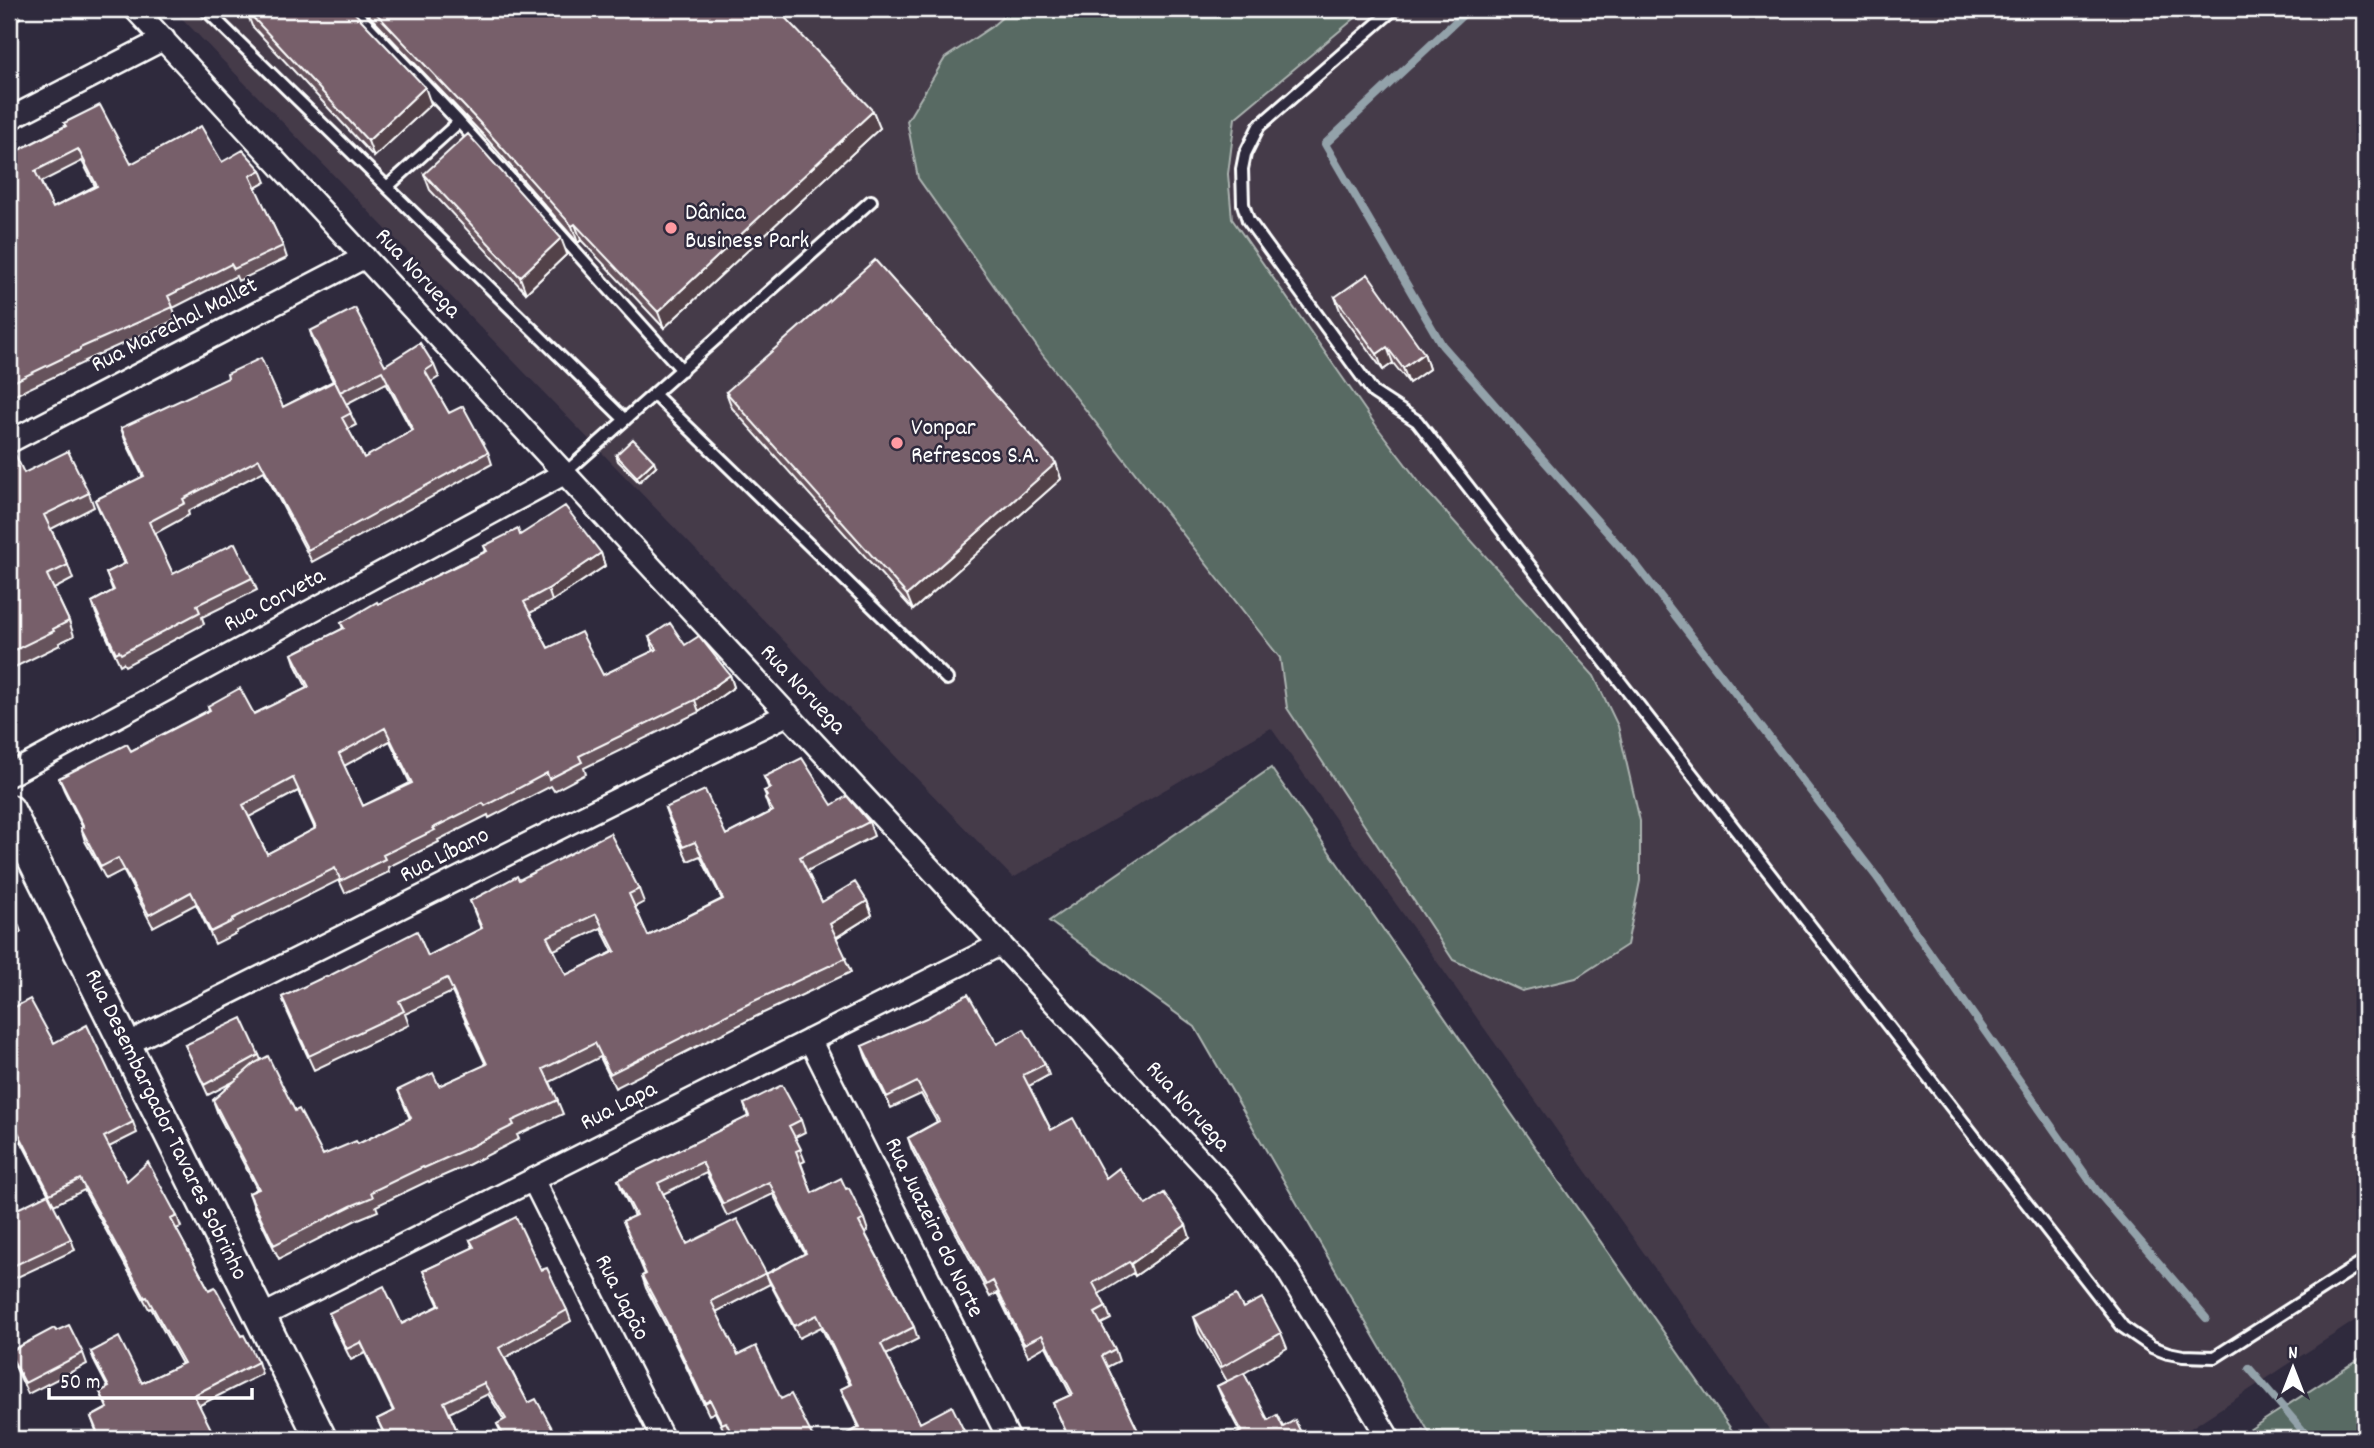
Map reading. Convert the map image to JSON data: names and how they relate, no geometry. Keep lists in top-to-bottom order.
{
  "streets": {
    "street": [
      "Rua Noruega",
      "Rua Marechal Mallet",
      "Rua Corveta",
      "Rua Líbano",
      "Rua Lapa",
      "Rua Desembargador Tavares Sobrinho",
      "Rua Juazeiro do Norte",
      "Rua Japão"
    ]
  },
  "crossings": [
    ["Rua Noruega", "Rua Marechal Mallet"],
    ["Rua Noruega", "Rua Corveta"],
    ["Rua Noruega", "Rua Líbano"],
    ["Rua Noruega", "Rua Lapa"],
    ["Rua Líbano", "Rua Desembargador Tavares Sobrinho"],
    ["Rua Lapa", "Rua Desembargador Tavares Sobrinho"],
    ["Rua Lapa", "Rua Juazeiro do Norte"],
    ["Rua Lapa", "Rua Japão"]
  ],
  "places": ["Dânica Business Park", "Vonpar Refrescos S.A."],
  "scale_bar": "50 m",
  "north": "top"
}
